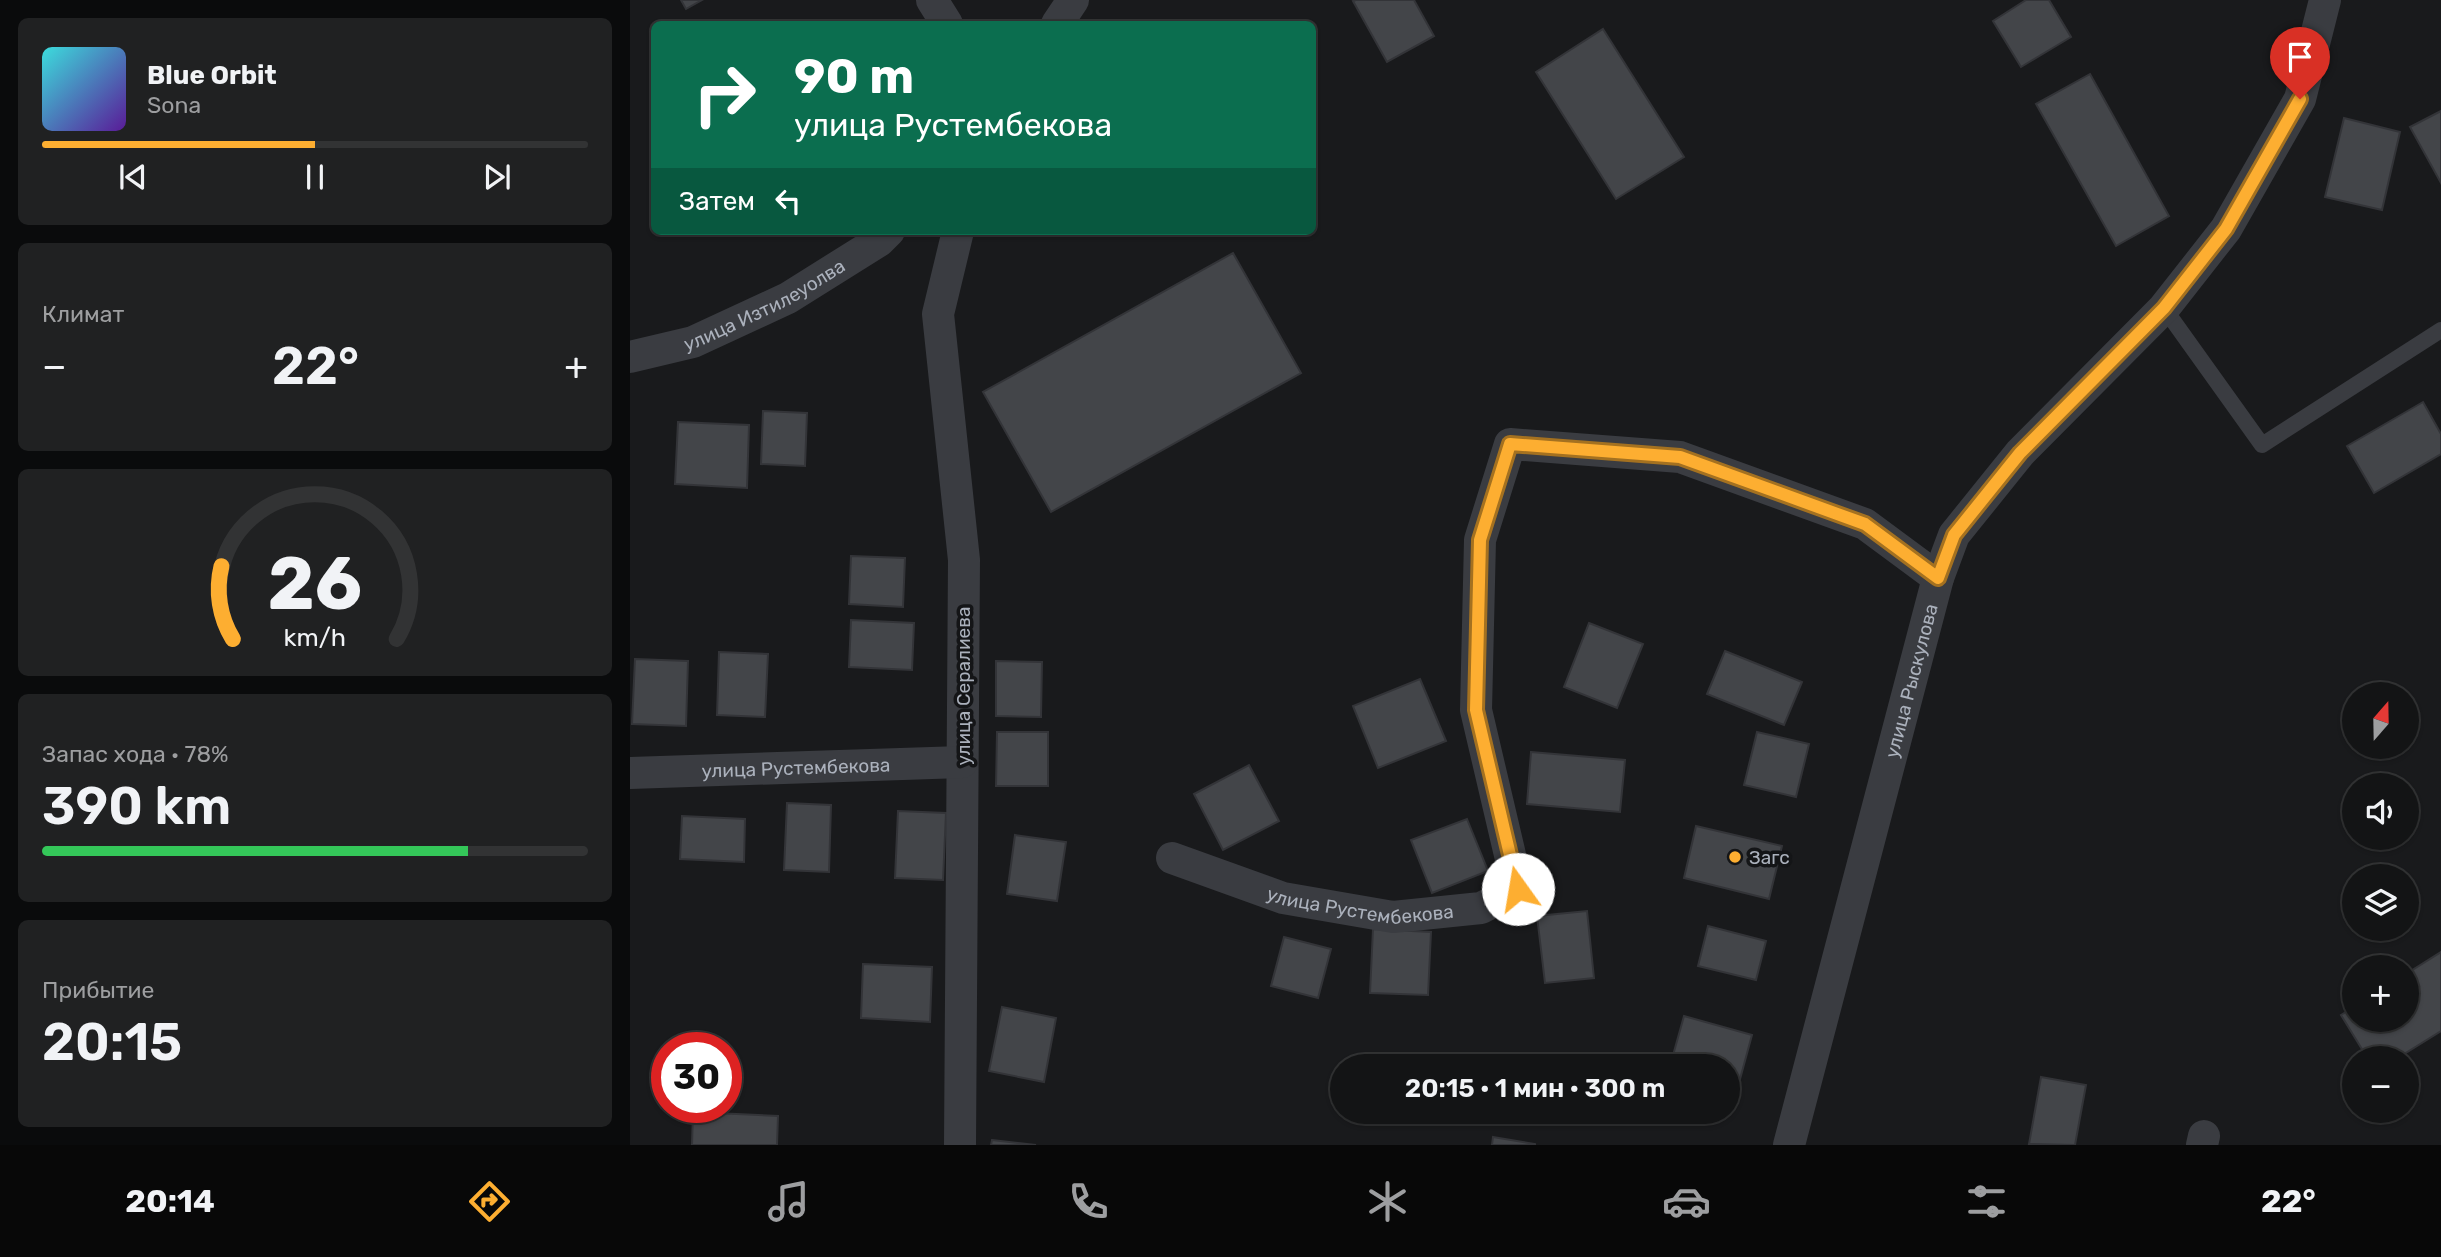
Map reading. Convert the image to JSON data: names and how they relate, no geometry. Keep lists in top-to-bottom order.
{
  "streets": {
    "street": [
      "улица Изтилеуолва",
      "улица Рыскулова",
      "улица Сералиева",
      "улица Рустембекова"
    ]
  },
  "crossings": [
    ["улица Рыскулова", "улица Рустембекова"],
    ["улица Сералиева", "улица Рустембекова"]
  ],
  "places": ["Загс"],
  "north": "top",
  "page": {
    "turn": ["90 m", "улица Рустембекова"],
    "song": ["Blue Orbit", "Sona"],
    "then": "Затем",
    "tile": [
      "Климат",
      ["Запас хода · 78%", "390 km"],
      ["Прибытие", "20:15"]
    ],
    "heat": ["−", "22°", "+"],
    "map_buttons": ["+", "−"],
    "limit": "30",
    "trip": "20:15 · 1 мин · 300 m",
    "tabs": ["20:14", "22°"],
    "gauge": ["26", "km/h"]
  }
}
